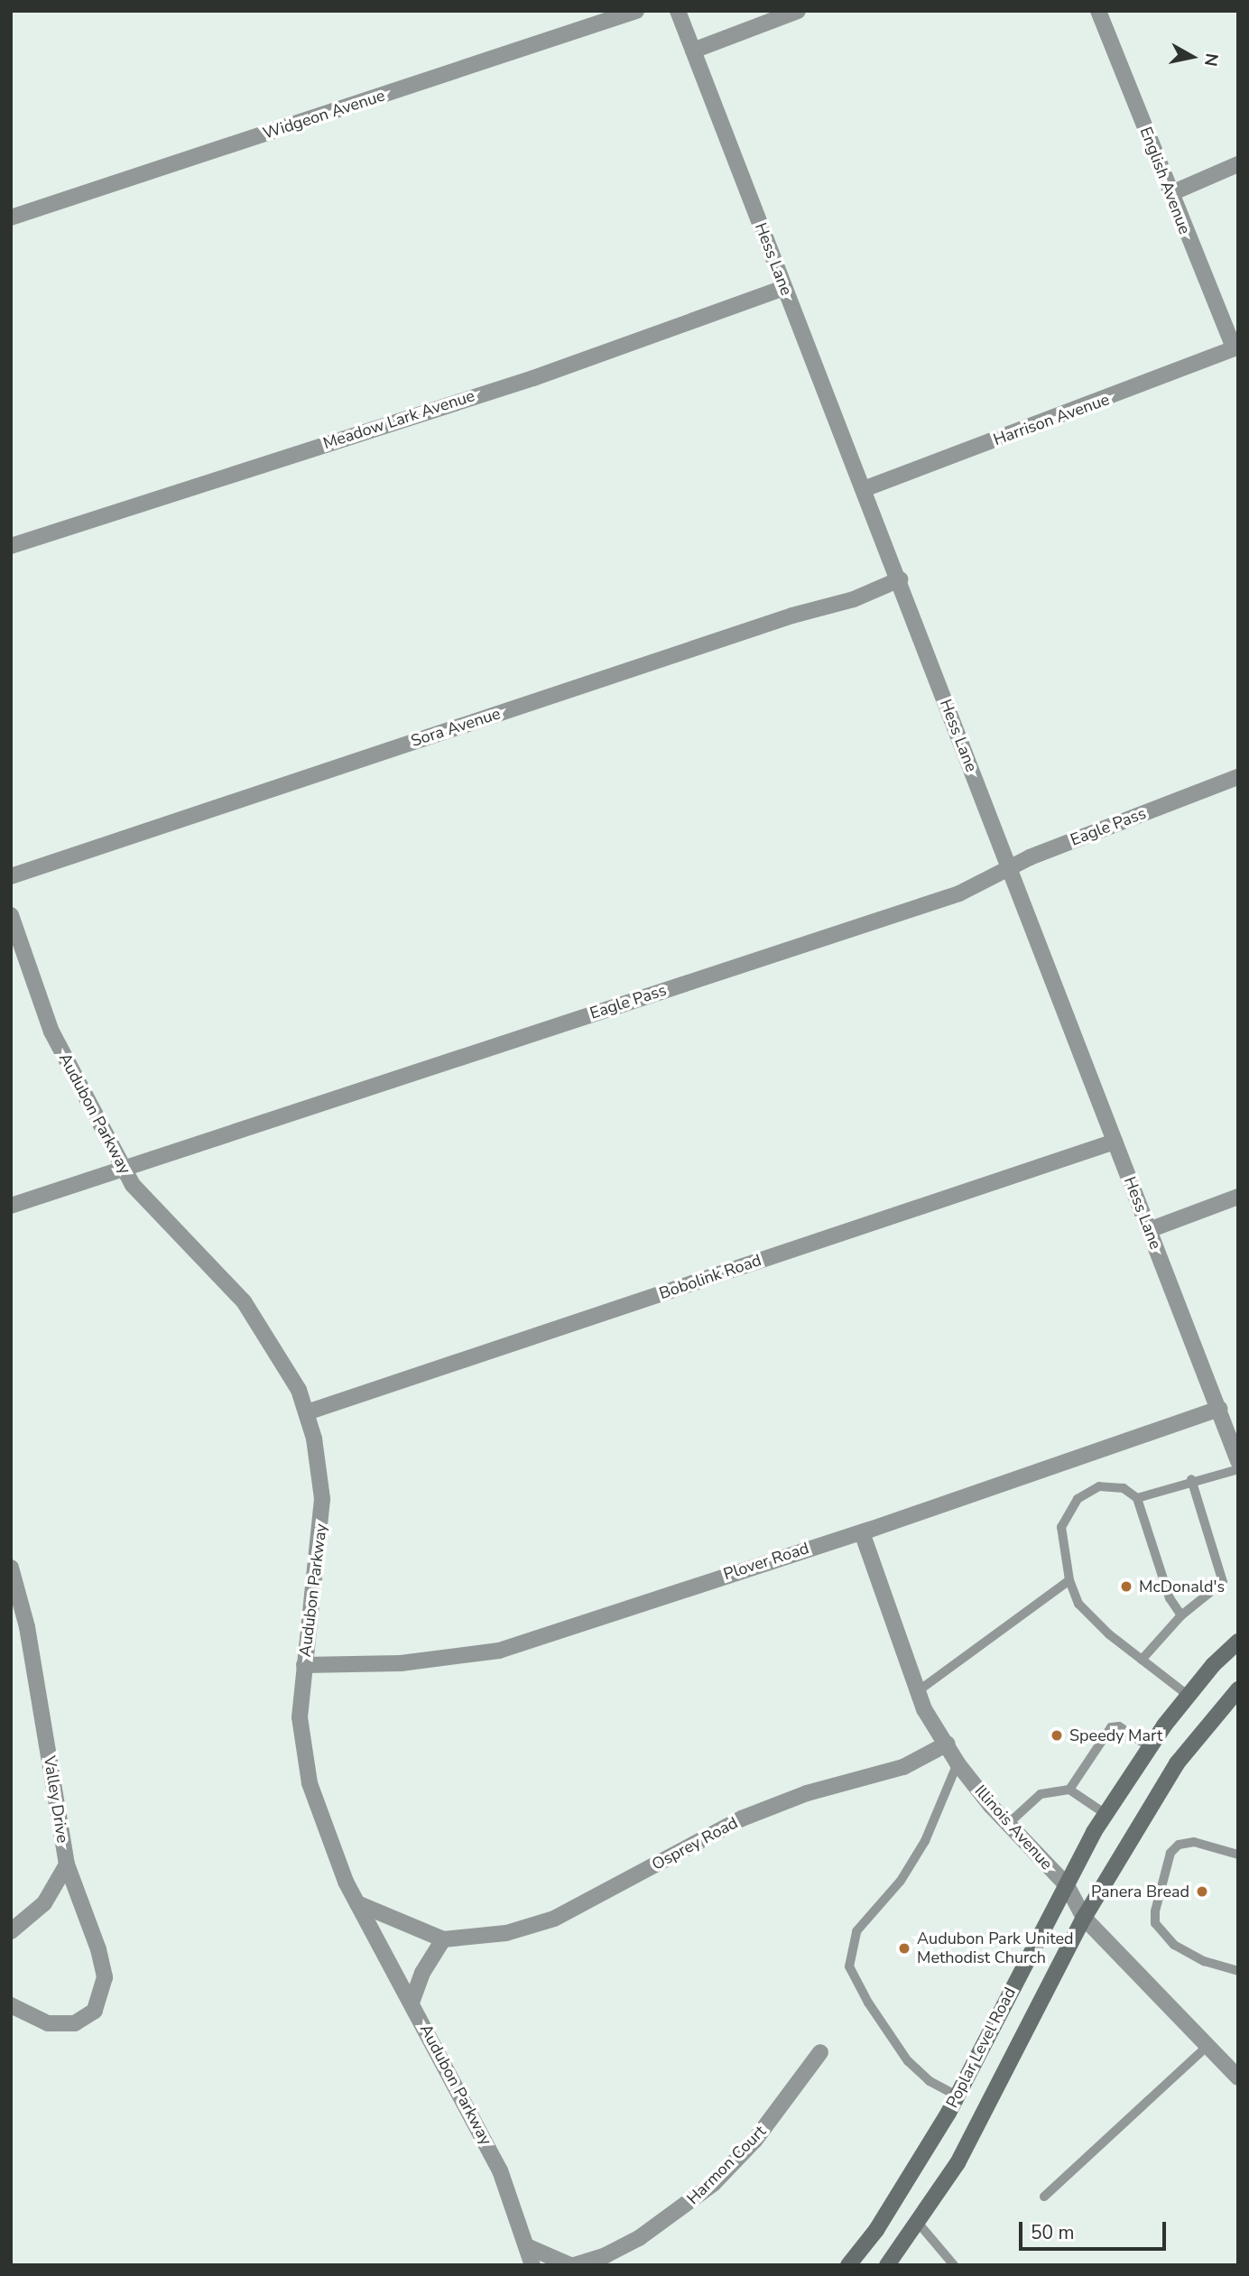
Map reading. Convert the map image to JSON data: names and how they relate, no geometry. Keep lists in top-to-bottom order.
{
  "streets": {
    "main road": ["Poplar Level Road"],
    "street": [
      "Widgeon Avenue",
      "English Avenue",
      "Hess Lane",
      "Meadow Lark Avenue",
      "Harrison Avenue",
      "Sora Avenue",
      "Eagle Pass",
      "Audubon Parkway",
      "Bobolink Road",
      "Plover Road",
      "Valley Drive",
      "Illinois Avenue",
      "Osprey Road",
      "Harmon Court"
    ]
  },
  "crossings": [
    ["English Avenue", "Harrison Avenue"],
    ["Hess Lane", "Meadow Lark Avenue"],
    ["Hess Lane", "Harrison Avenue"],
    ["Hess Lane", "Sora Avenue"],
    ["Hess Lane", "Eagle Pass"],
    ["Hess Lane", "Bobolink Road"],
    ["Hess Lane", "Plover Road"],
    ["Eagle Pass", "Audubon Parkway"],
    ["Audubon Parkway", "Bobolink Road"],
    ["Audubon Parkway", "Plover Road"],
    ["Audubon Parkway", "Osprey Road"],
    ["Audubon Parkway", "Harmon Court"],
    ["Plover Road", "Illinois Avenue"],
    ["Illinois Avenue", "Osprey Road"],
    ["Illinois Avenue", "Poplar Level Road"]
  ],
  "places": [
    "McDonald's",
    "Speedy Mart",
    "Panera Bread",
    "Audubon Park United Methodist Church"
  ],
  "scale_bar": "50 m",
  "north": "right"
}
